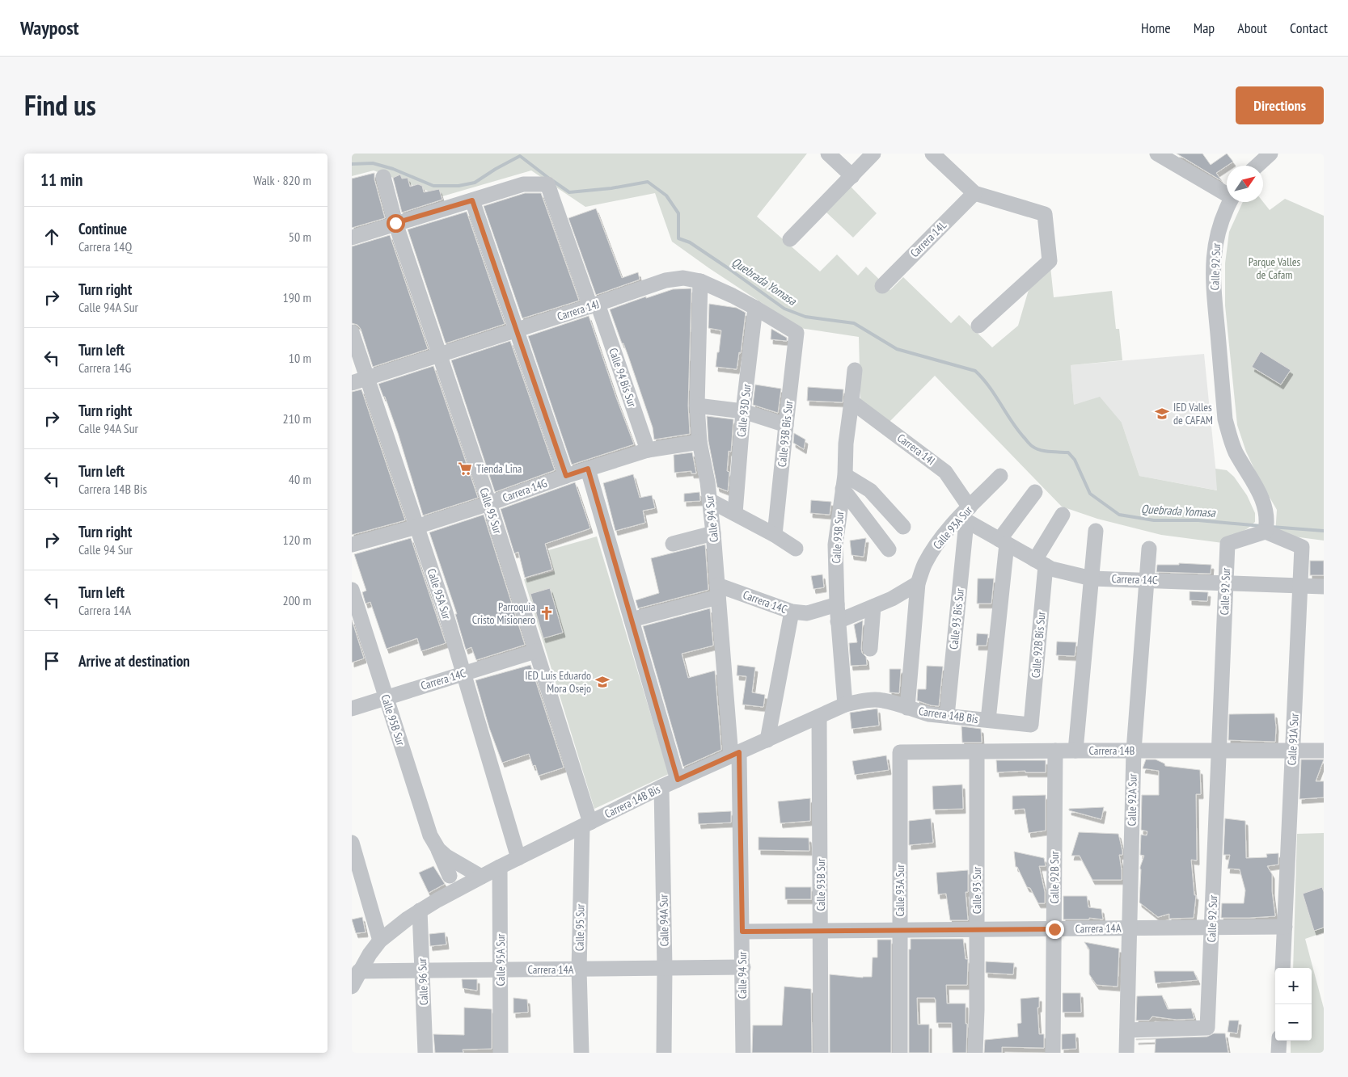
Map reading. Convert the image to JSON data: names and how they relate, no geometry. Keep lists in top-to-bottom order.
{
  "streets": {
    "street": [
      "Carrera 14L",
      "Calle 92 Sur",
      "Carrera 14J",
      "Calle 94 Bis Sur",
      "Calle 93D Sur",
      "Calle 93B Bis Sur",
      "Carrera 14I",
      "Carrera 14G",
      "Calle 95 Sur",
      "Calle 94 Sur",
      "Calle 93A Sur",
      "Calle 93B Sur",
      "Carrera 14C",
      "Calle 95A Sur",
      "Calle 93 Bis Sur",
      "Calle 92B Bis Sur",
      "Carrera 14B Bis",
      "Calle 95B Sur",
      "Calle 91A Sur",
      "Carrera 14B",
      "Calle 92A Sur",
      "Calle 92B Sur",
      "Calle 93 Sur",
      "Calle 94A Sur",
      "Carrera 14A",
      "Calle 96 Sur"
    ]
  },
  "crossings": [
    ["Calle 92 Sur", "Carrera 14C"],
    ["Calle 92 Sur", "Calle 91A Sur"],
    ["Calle 92 Sur", "Carrera 14B"],
    ["Calle 92 Sur", "Calle 92A Sur"],
    ["Calle 92 Sur", "Carrera 14A"],
    ["Carrera 14J", "Calle 94 Bis Sur"],
    ["Carrera 14J", "Calle 93D Sur"],
    ["Carrera 14J", "Calle 93B Bis Sur"],
    ["Carrera 14J", "Calle 95 Sur"],
    ["Carrera 14J", "Calle 94 Sur"],
    ["Carrera 14J", "Calle 95A Sur"],
    ["Calle 94 Bis Sur", "Carrera 14G"],
    ["Carrera 14I", "Calle 93A Sur"],
    ["Carrera 14I", "Calle 93B Sur"],
    ["Carrera 14I", "Carrera 14C"],
    ["Carrera 14I", "Calle 93 Bis Sur"],
    ["Carrera 14G", "Calle 95 Sur"],
    ["Carrera 14G", "Calle 94 Sur"],
    ["Carrera 14G", "Calle 95A Sur"],
    ["Calle 95 Sur", "Carrera 14C"],
    ["Calle 95 Sur", "Carrera 14B Bis"],
    ["Calle 95 Sur", "Carrera 14A"],
    ["Calle 94 Sur", "Carrera 14C"],
    ["Calle 94 Sur", "Carrera 14B Bis"],
    ["Calle 94 Sur", "Carrera 14A"],
    ["Calle 93A Sur", "Carrera 14C"],
    ["Calle 93A Sur", "Calle 93 Bis Sur"],
    ["Calle 93A Sur", "Carrera 14B Bis"],
    ["Calle 93A Sur", "Carrera 14B"],
    ["Calle 93A Sur", "Carrera 14A"],
    ["Calle 93B Sur", "Carrera 14C"],
    ["Calle 93B Sur", "Carrera 14B Bis"],
    ["Calle 93B Sur", "Carrera 14A"],
    ["Carrera 14C", "Calle 95A Sur"],
    ["Carrera 14C", "Calle 93 Bis Sur"],
    ["Carrera 14C", "Calle 92B Bis Sur"],
    ["Carrera 14C", "Calle 95B Sur"],
    ["Carrera 14C", "Calle 91A Sur"],
    ["Carrera 14C", "Calle 92A Sur"],
    ["Calle 95A Sur", "Carrera 14B Bis"],
    ["Calle 95A Sur", "Carrera 14A"],
    ["Calle 93 Bis Sur", "Carrera 14B Bis"],
    ["Calle 92B Bis Sur", "Carrera 14B Bis"],
    ["Carrera 14B Bis", "Calle 95B Sur"],
    ["Carrera 14B Bis", "Calle 94A Sur"],
    ["Carrera 14B Bis", "Carrera 14A"],
    ["Carrera 14B Bis", "Calle 96 Sur"],
    ["Calle 91A Sur", "Carrera 14B"],
    ["Calle 91A Sur", "Carrera 14A"],
    ["Carrera 14B", "Calle 92A Sur"],
    ["Carrera 14B", "Calle 92B Sur"],
    ["Carrera 14B", "Calle 93 Sur"],
    ["Calle 92A Sur", "Carrera 14A"],
    ["Calle 92B Sur", "Carrera 14A"],
    ["Calle 93 Sur", "Carrera 14A"],
    ["Calle 94A Sur", "Carrera 14A"],
    ["Carrera 14A", "Calle 96 Sur"]
  ],
  "water": ["Quebrada Yomasa"],
  "parks": ["Parque Valles de Cafam"],
  "places": {
    "school or university": ["IED Valles de CAFAM", "IED Luis Eduardo Mora Osejo"],
    "supermarket": ["Tienda Lina"],
    "church": ["Parroquia Cristo Misionero"]
  },
  "north": "top right",
  "page": {
    "header": "Waypost",
    "nav": [
      "Home",
      "Map",
      "About",
      "Contact"
    ],
    "title": "Find us",
    "buttons": "Directions",
    "heading": ["11 min", "Walk · 820 m"],
    "list": [
      ["Continue", "Carrera 14Q", "50 m"],
      ["Turn right", "Calle 94A Sur", "190 m"],
      ["Turn left", "Carrera 14G", "10 m"],
      ["Turn right", "Calle 94A Sur", "210 m"],
      ["Turn left", "Carrera 14B Bis", "40 m"],
      ["Turn right", "Calle 94 Sur", "120 m"],
      ["Turn left", "Carrera 14A", "200 m"],
      "Arrive at destination"
    ],
    "map_buttons": ["+", "−"]
  }
}
